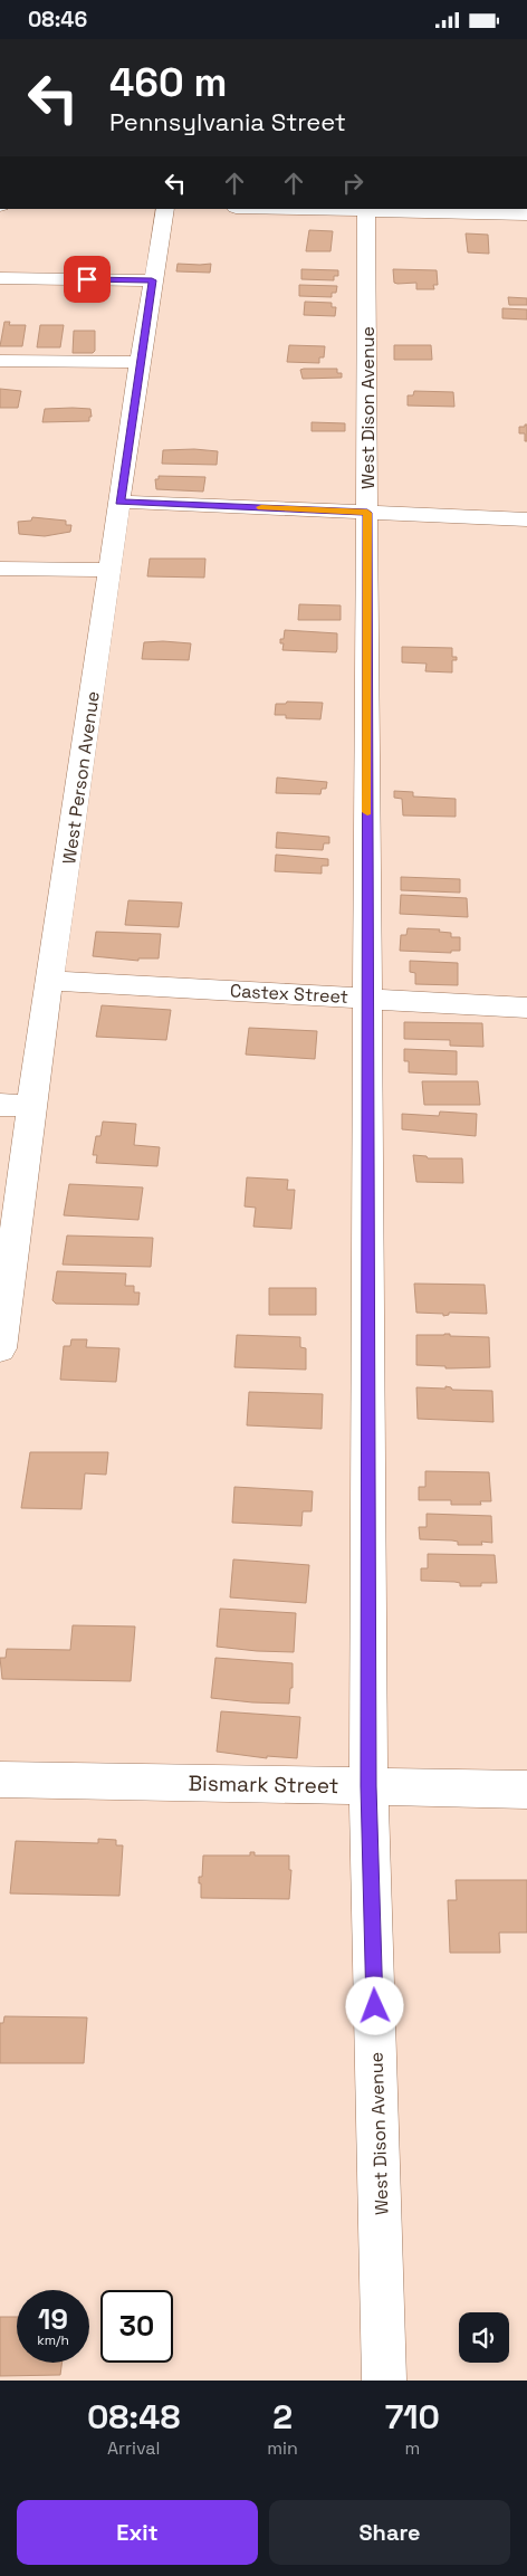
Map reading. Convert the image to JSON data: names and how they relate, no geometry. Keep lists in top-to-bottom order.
{
  "streets": {
    "street": [
      "West Dison Avenue",
      "West Person Avenue",
      "Castex Street",
      "Bismark Street"
    ]
  },
  "crossings": [
    ["West Dison Avenue", "Castex Street"],
    ["West Dison Avenue", "Bismark Street"],
    ["West Person Avenue", "Castex Street"]
  ],
  "page": {
    "status": "08:46",
    "turn": ["460 m", "Pennsylvania Street"],
    "speed": "19 km/h",
    "limit": "30",
    "eta": [
      "08:48",
      "Arrival",
      "2",
      "min",
      "710",
      "m"
    ],
    "buttons": ["Exit", "Share"]
  }
}
